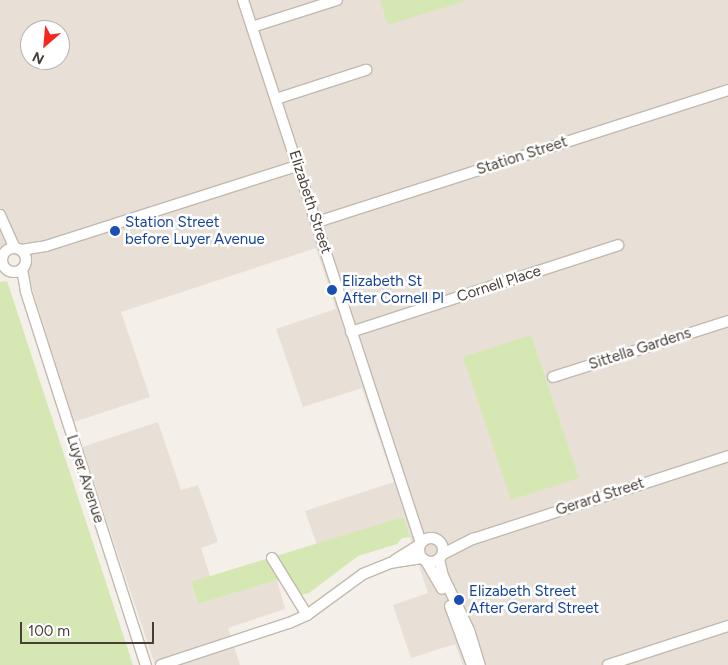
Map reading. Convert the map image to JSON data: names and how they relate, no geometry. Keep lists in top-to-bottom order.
{
  "streets": {
    "street": [
      "Station Street",
      "Elizabeth Street",
      "Cornell Place",
      "Sittella Gardens",
      "Luyer Avenue",
      "Gerard Street"
    ]
  },
  "crossings": [
    ["Station Street", "Elizabeth Street"],
    ["Elizabeth Street", "Cornell Place"],
    ["Elizabeth Street", "Gerard Street"]
  ],
  "places": ["Station Street before Luyer Avenue", "Elizabeth St After Cornell Pl", "Elizabeth Street After Gerard Street"],
  "scale_bar": "100 m",
  "north": "bottom left"
}
